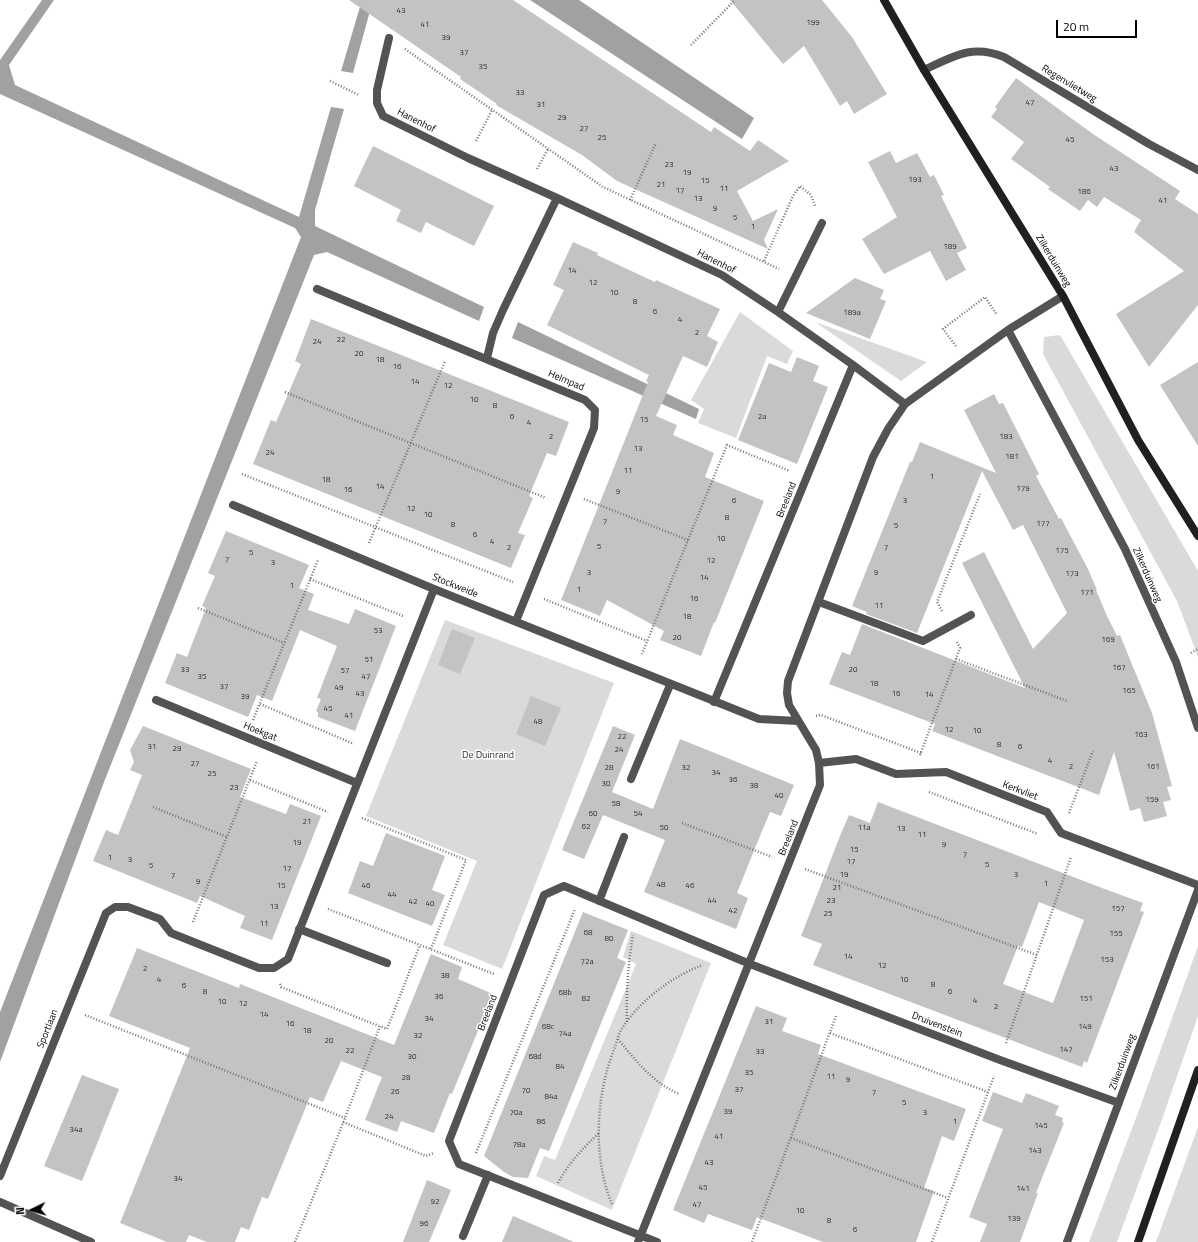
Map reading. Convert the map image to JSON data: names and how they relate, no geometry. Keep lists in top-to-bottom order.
{
  "streets": {
    "street": [
      "Regenvlietweg",
      "Hanenhof",
      "Zilkerduinweg",
      "Helmpad",
      "Breeland",
      "Stockweide",
      "Hoekgat",
      "Kerkvliet",
      "Druivenstein",
      "Sportlaan"
    ]
  },
  "crossings": [
    ["Regenvlietweg", "Zilkerduinweg"],
    ["Hanenhof", "Breeland"],
    ["Zilkerduinweg", "Breeland"],
    ["Zilkerduinweg", "Druivenstein"],
    ["Helmpad", "Stockweide"],
    ["Breeland", "Kerkvliet"],
    ["Breeland", "Druivenstein"]
  ],
  "parks": ["De Duinrand"],
  "house_numbers": [
    "43",
    "199",
    "41",
    "39",
    "37",
    "35",
    "33",
    "47",
    "31",
    "29",
    "27",
    "25",
    "45",
    "23",
    "43",
    "19",
    "193",
    "15",
    "21",
    "11",
    "17",
    "186",
    "13",
    "41",
    "9",
    "5",
    "1",
    "189",
    "14",
    "12",
    "10",
    "8",
    "6",
    "189a",
    "4",
    "2",
    "22",
    "24",
    "20",
    "18",
    "16",
    "14",
    "12",
    "10",
    "8",
    "6",
    "2a",
    "15",
    "4",
    "2",
    "183",
    "13",
    "24",
    "181",
    "11",
    "1",
    "18",
    "14",
    "179",
    "16",
    "9",
    "6",
    "3",
    "12",
    "10",
    "8",
    "7",
    "177",
    "8",
    "5",
    "6",
    "10",
    "4",
    "5",
    "2",
    "7",
    "175",
    "5",
    "7",
    "12",
    "3",
    "3",
    "9",
    "173",
    "14",
    "1",
    "1",
    "171",
    "16",
    "11",
    "18",
    "53",
    "20",
    "169",
    "51",
    "167",
    "33",
    "20",
    "57",
    "35",
    "47",
    "18",
    "37",
    "49",
    "165",
    "43",
    "16",
    "14",
    "39",
    "45",
    "41",
    "48",
    "12",
    "10",
    "163",
    "22",
    "8",
    "31",
    "6",
    "29",
    "24",
    "4",
    "27",
    "2",
    "161",
    "28",
    "32",
    "34",
    "25",
    "36",
    "30",
    "38",
    "23",
    "40",
    "159",
    "58",
    "60",
    "54",
    "21",
    "62",
    "50",
    "11a",
    "13",
    "11",
    "19",
    "9",
    "15",
    "7",
    "1",
    "3",
    "17",
    "5",
    "5",
    "17",
    "19",
    "3",
    "7",
    "9",
    "1",
    "48",
    "15",
    "46",
    "46",
    "21",
    "44",
    "44",
    "23",
    "42",
    "40",
    "13",
    "157",
    "42",
    "25",
    "11",
    "68",
    "155",
    "80",
    "14",
    "153",
    "72a",
    "12",
    "2",
    "38",
    "4",
    "10",
    "8",
    "6",
    "8",
    "6",
    "68b",
    "36",
    "82",
    "151",
    "4",
    "10",
    "12",
    "2",
    "14",
    "34",
    "31",
    "16",
    "68c",
    "149",
    "18",
    "74a",
    "32",
    "20",
    "147",
    "22",
    "33",
    "30",
    "68d",
    "84",
    "35",
    "11",
    "28",
    "9",
    "37",
    "70",
    "26",
    "7",
    "84a",
    "5",
    "39",
    "70a",
    "3",
    "24",
    "86",
    "1",
    "145",
    "34a",
    "41",
    "78a",
    "143",
    "43",
    "34",
    "45",
    "141",
    "92",
    "47",
    "10",
    "139",
    "8",
    "96",
    "6"
  ],
  "scale_bar": "20 m",
  "north": "left"
}
